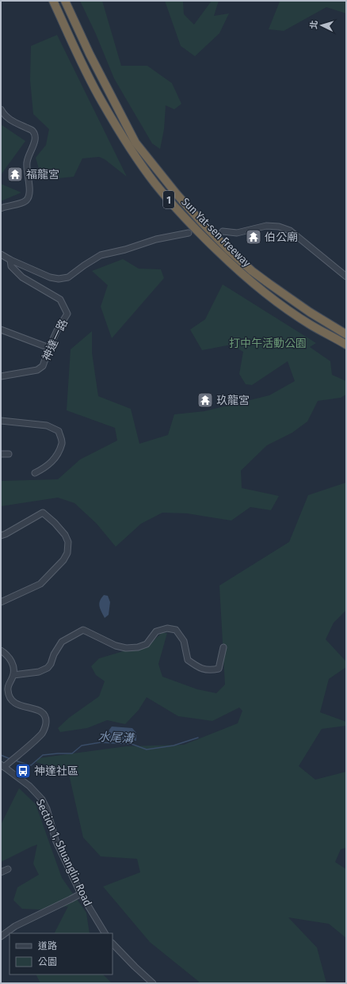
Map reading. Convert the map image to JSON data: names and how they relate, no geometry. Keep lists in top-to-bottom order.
{
  "streets": {
    "highway": ["1", "Sun Yat-sen Freeway"],
    "street": ["神達一路", "Section 1, Shuanglin Road"]
  },
  "water": ["水尾溝"],
  "parks": ["打中午活動公園"],
  "places": {
    "temple": ["福龍宮", "伯公廟", "玖龍宮"],
    "bus stop": ["神達社區"]
  },
  "legend": ["道路", "公園"],
  "north": "left"
}
